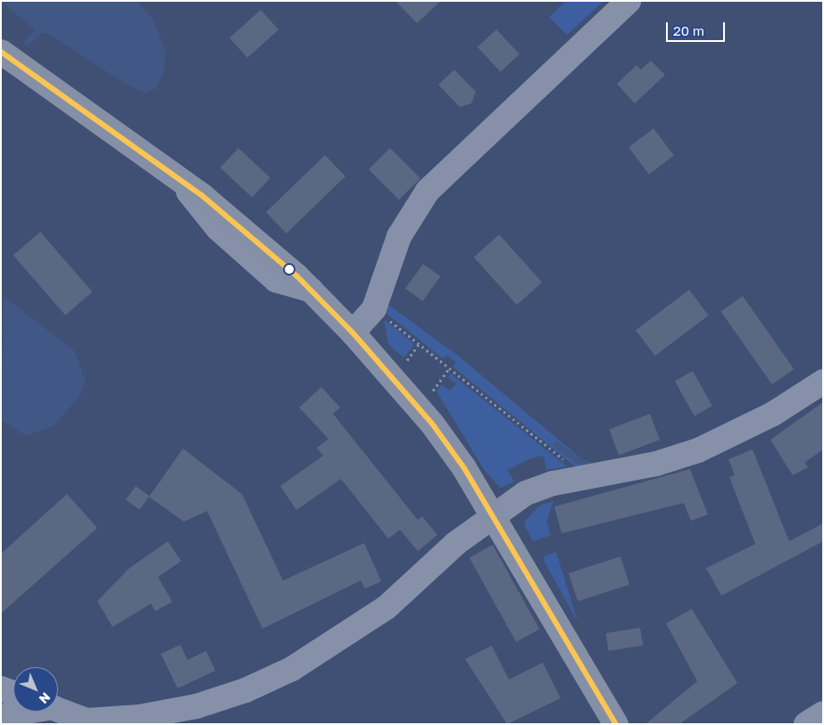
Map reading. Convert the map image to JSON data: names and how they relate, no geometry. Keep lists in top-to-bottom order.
{
  "scale_bar": "20 m",
  "north": "bottom right"
}
